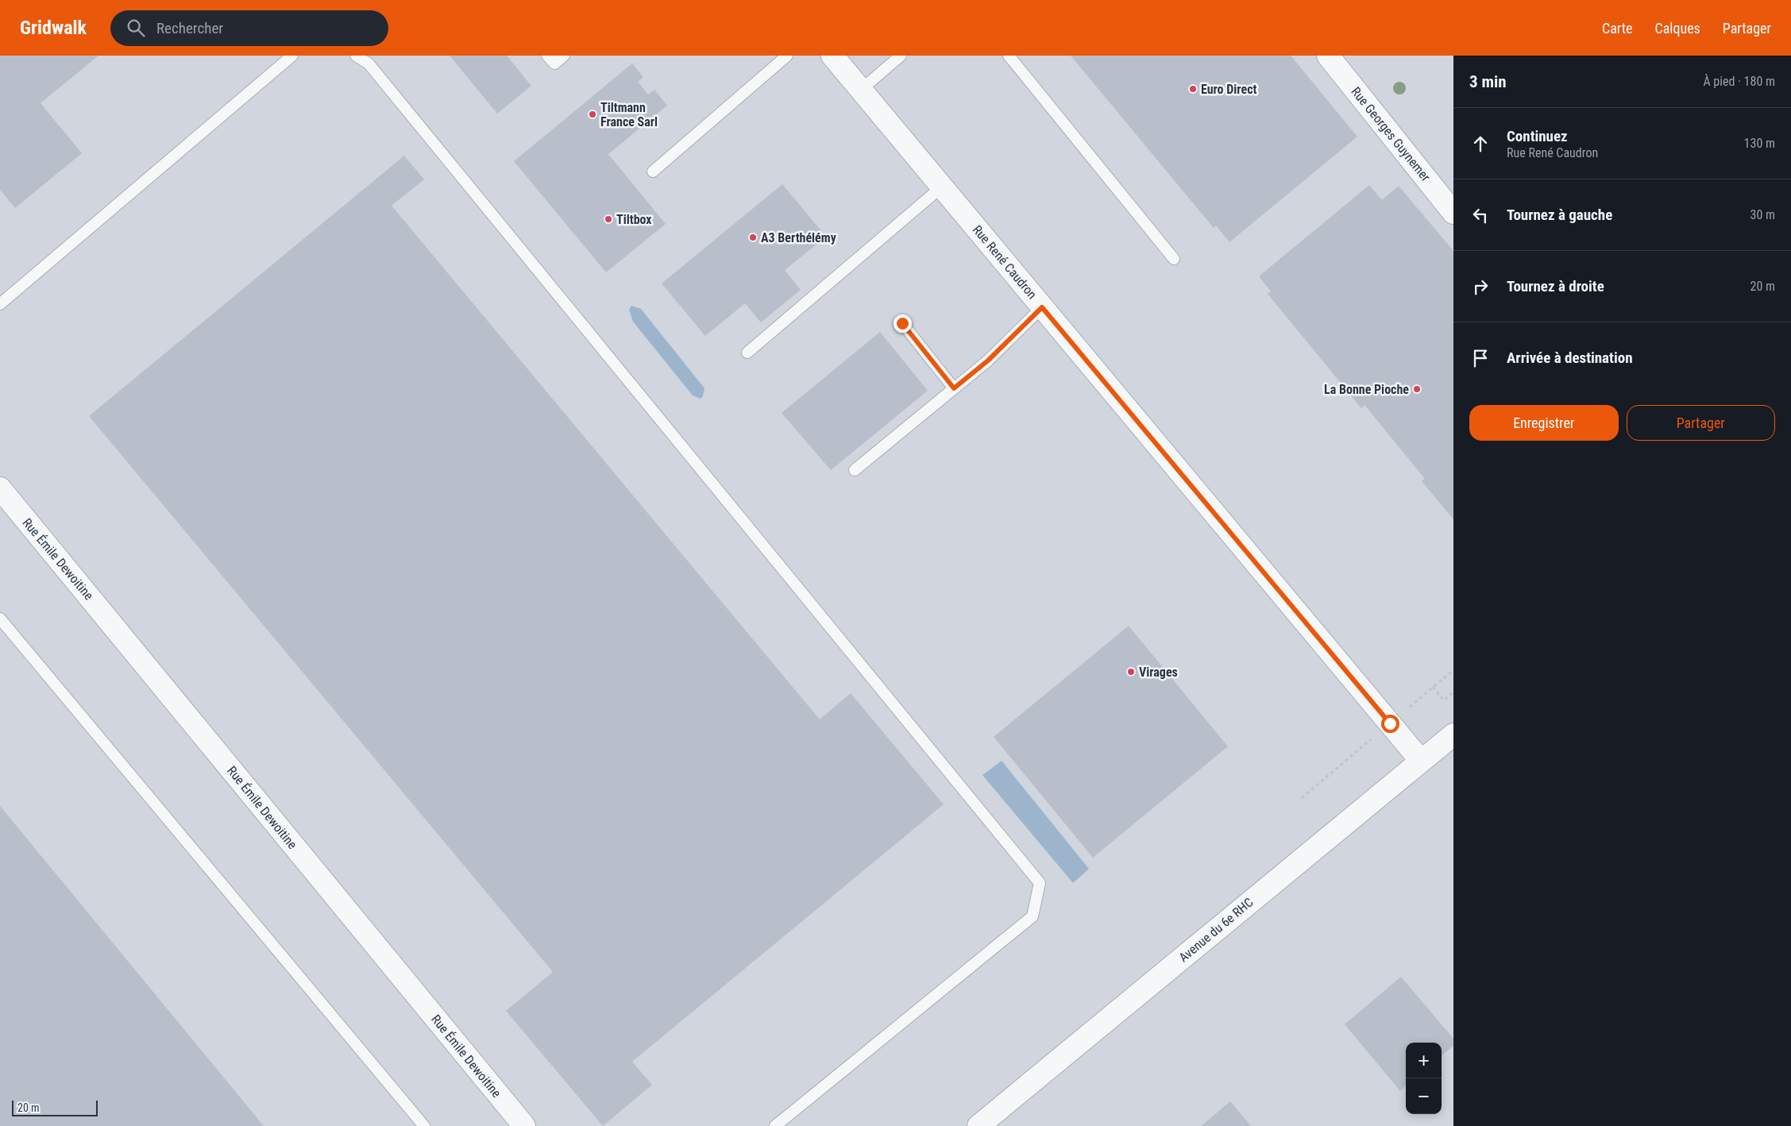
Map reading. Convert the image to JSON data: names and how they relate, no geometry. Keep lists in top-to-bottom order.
{
  "streets": {
    "street": [
      "Rue Georges Guynemer",
      "Rue René Caudron",
      "Rue Émile Dewoitine",
      "Avenue du 6e RHC"
    ]
  },
  "crossings": [
    ["Rue René Caudron", "Avenue du 6e RHC"]
  ],
  "places": [
    "Euro Direct",
    "Tiltmann France Sarl",
    "Tiltbox",
    "A3 Berthélémy",
    "La Bonne Pioche",
    "Virages"
  ],
  "scale_bar": "20 m",
  "page": {
    "header": "Gridwalk",
    "search": "Rechercher",
    "nav": ["Carte", "Calques", "Partager"],
    "heading": ["3 min", "À pied · 180 m"],
    "list": [
      ["Continuez", "Rue René Caudron", "130 m"],
      ["Tournez à gauche", "30 m"],
      ["Tournez à droite", "20 m"],
      "Arrivée à destination"
    ],
    "buttons": ["Enregistrer", "Partager"],
    "map_buttons": ["+", "−"],
    "scale": "20 m"
  }
}
